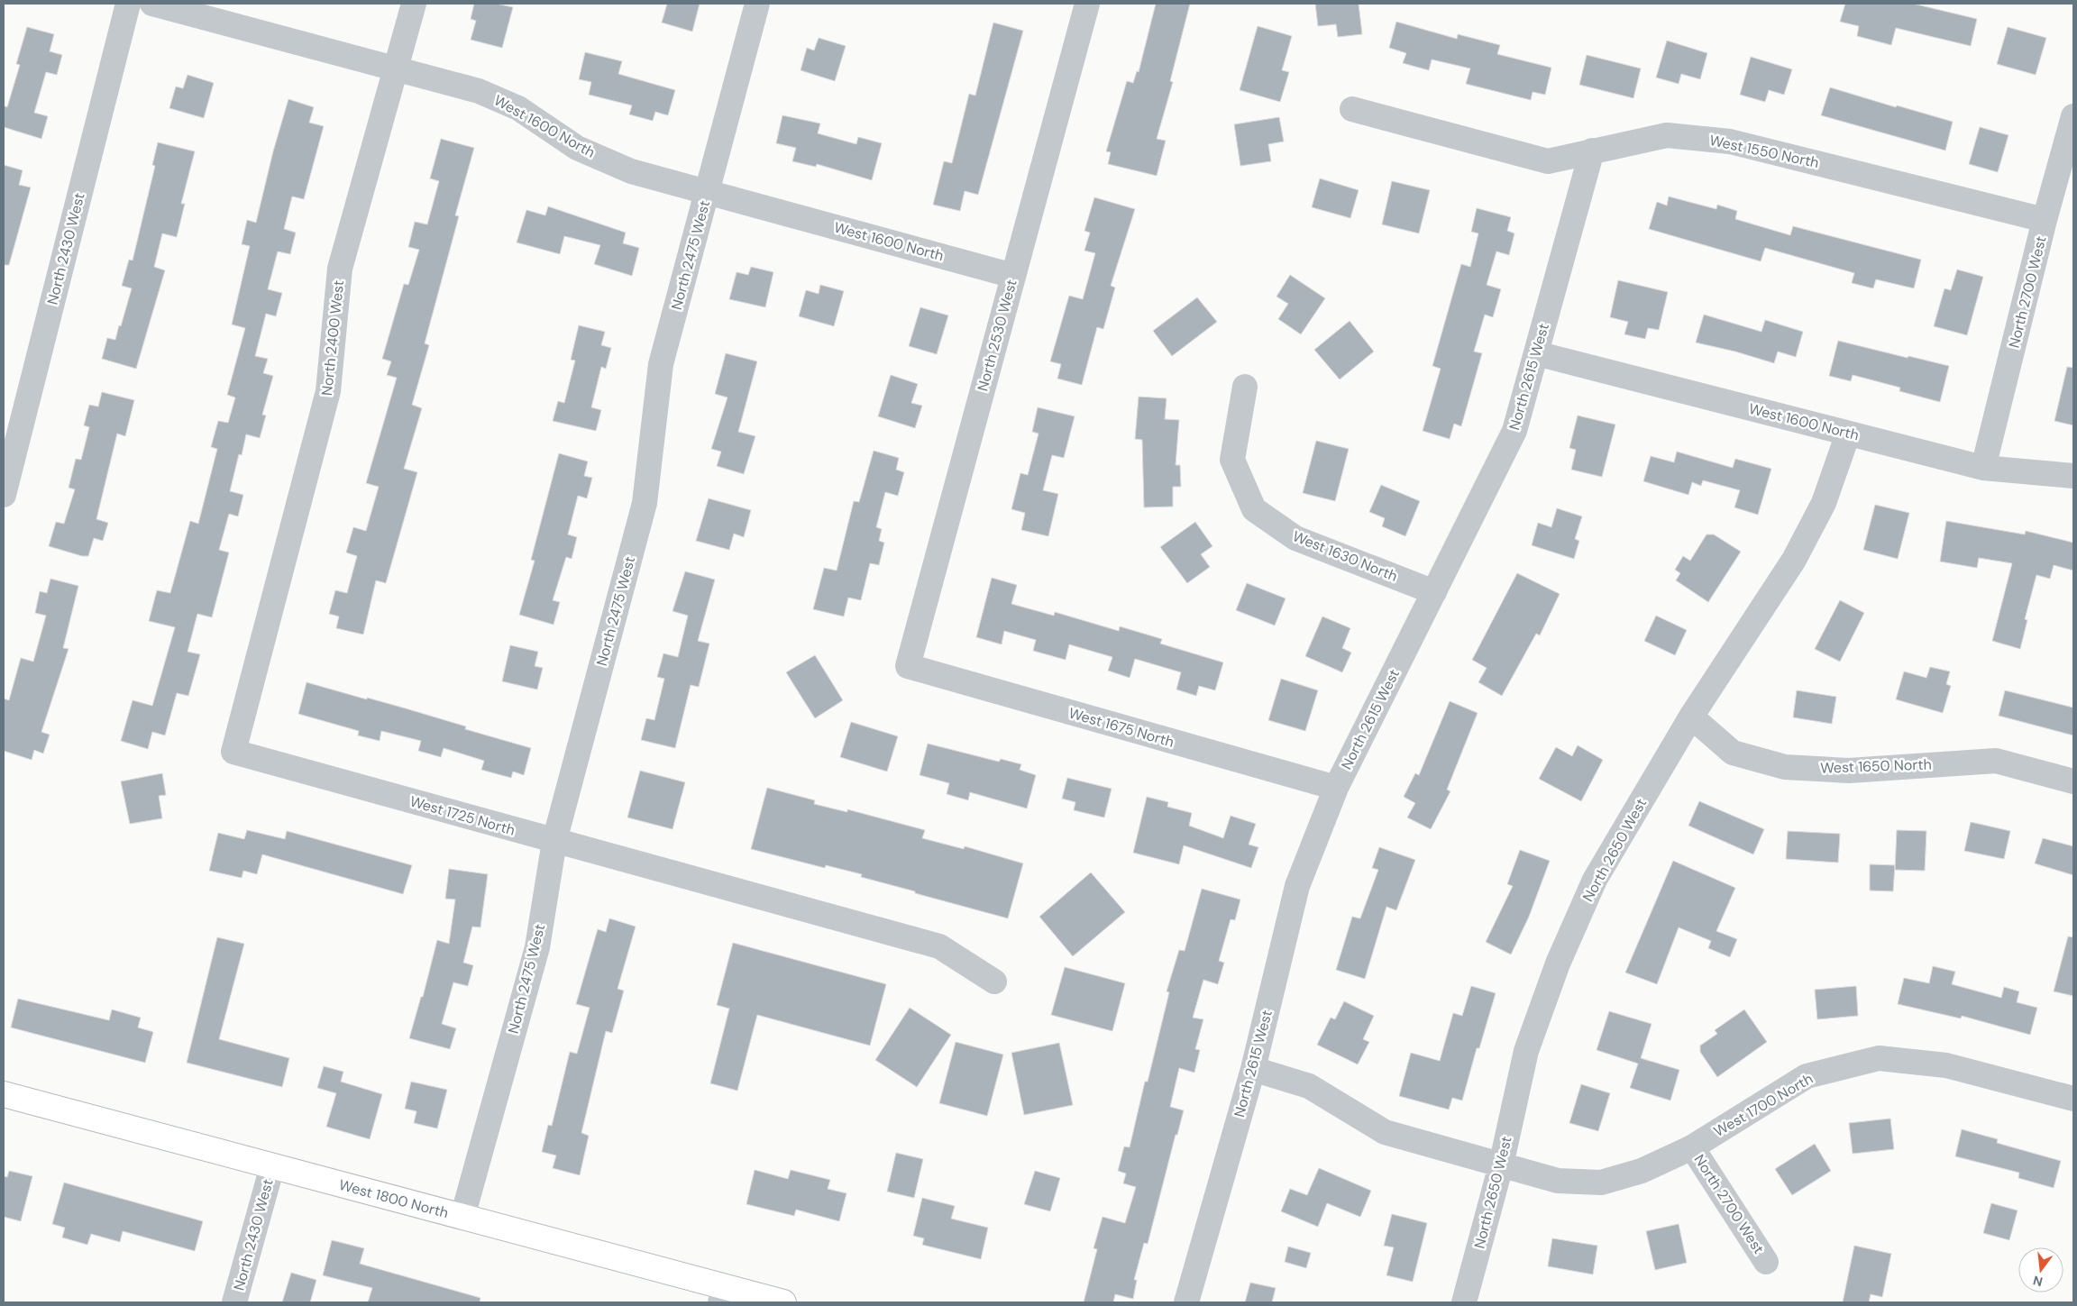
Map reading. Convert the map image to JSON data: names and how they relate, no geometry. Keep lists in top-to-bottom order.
{
  "streets": {
    "main road": ["West 1800 North"],
    "street": [
      "West 1600 North",
      "West 1550 North",
      "North 2430 West",
      "North 2475 West",
      "North 2700 West",
      "North 2530 West",
      "North 2400 West",
      "North 2615 West",
      "West 1630 North",
      "West 1675 North",
      "West 1650 North",
      "West 1725 North",
      "North 2650 West",
      "West 1700 North"
    ]
  },
  "crossings": [
    ["West 1600 North", "North 2475 West"],
    ["West 1600 North", "North 2700 West"],
    ["West 1600 North", "North 2530 West"],
    ["West 1600 North", "North 2400 West"],
    ["West 1600 North", "North 2615 West"],
    ["West 1600 North", "North 2650 West"],
    ["West 1550 North", "North 2700 West"],
    ["West 1550 North", "North 2615 West"],
    ["North 2430 West", "West 1800 North"],
    ["North 2475 West", "West 1725 North"],
    ["North 2475 West", "West 1800 North"],
    ["North 2700 West", "West 1700 North"],
    ["North 2530 West", "West 1675 North"],
    ["North 2400 West", "West 1725 North"],
    ["North 2615 West", "West 1630 North"],
    ["North 2615 West", "West 1675 North"],
    ["North 2615 West", "West 1700 North"],
    ["West 1650 North", "North 2650 West"],
    ["North 2650 West", "West 1700 North"]
  ],
  "north": "bottom"
}
